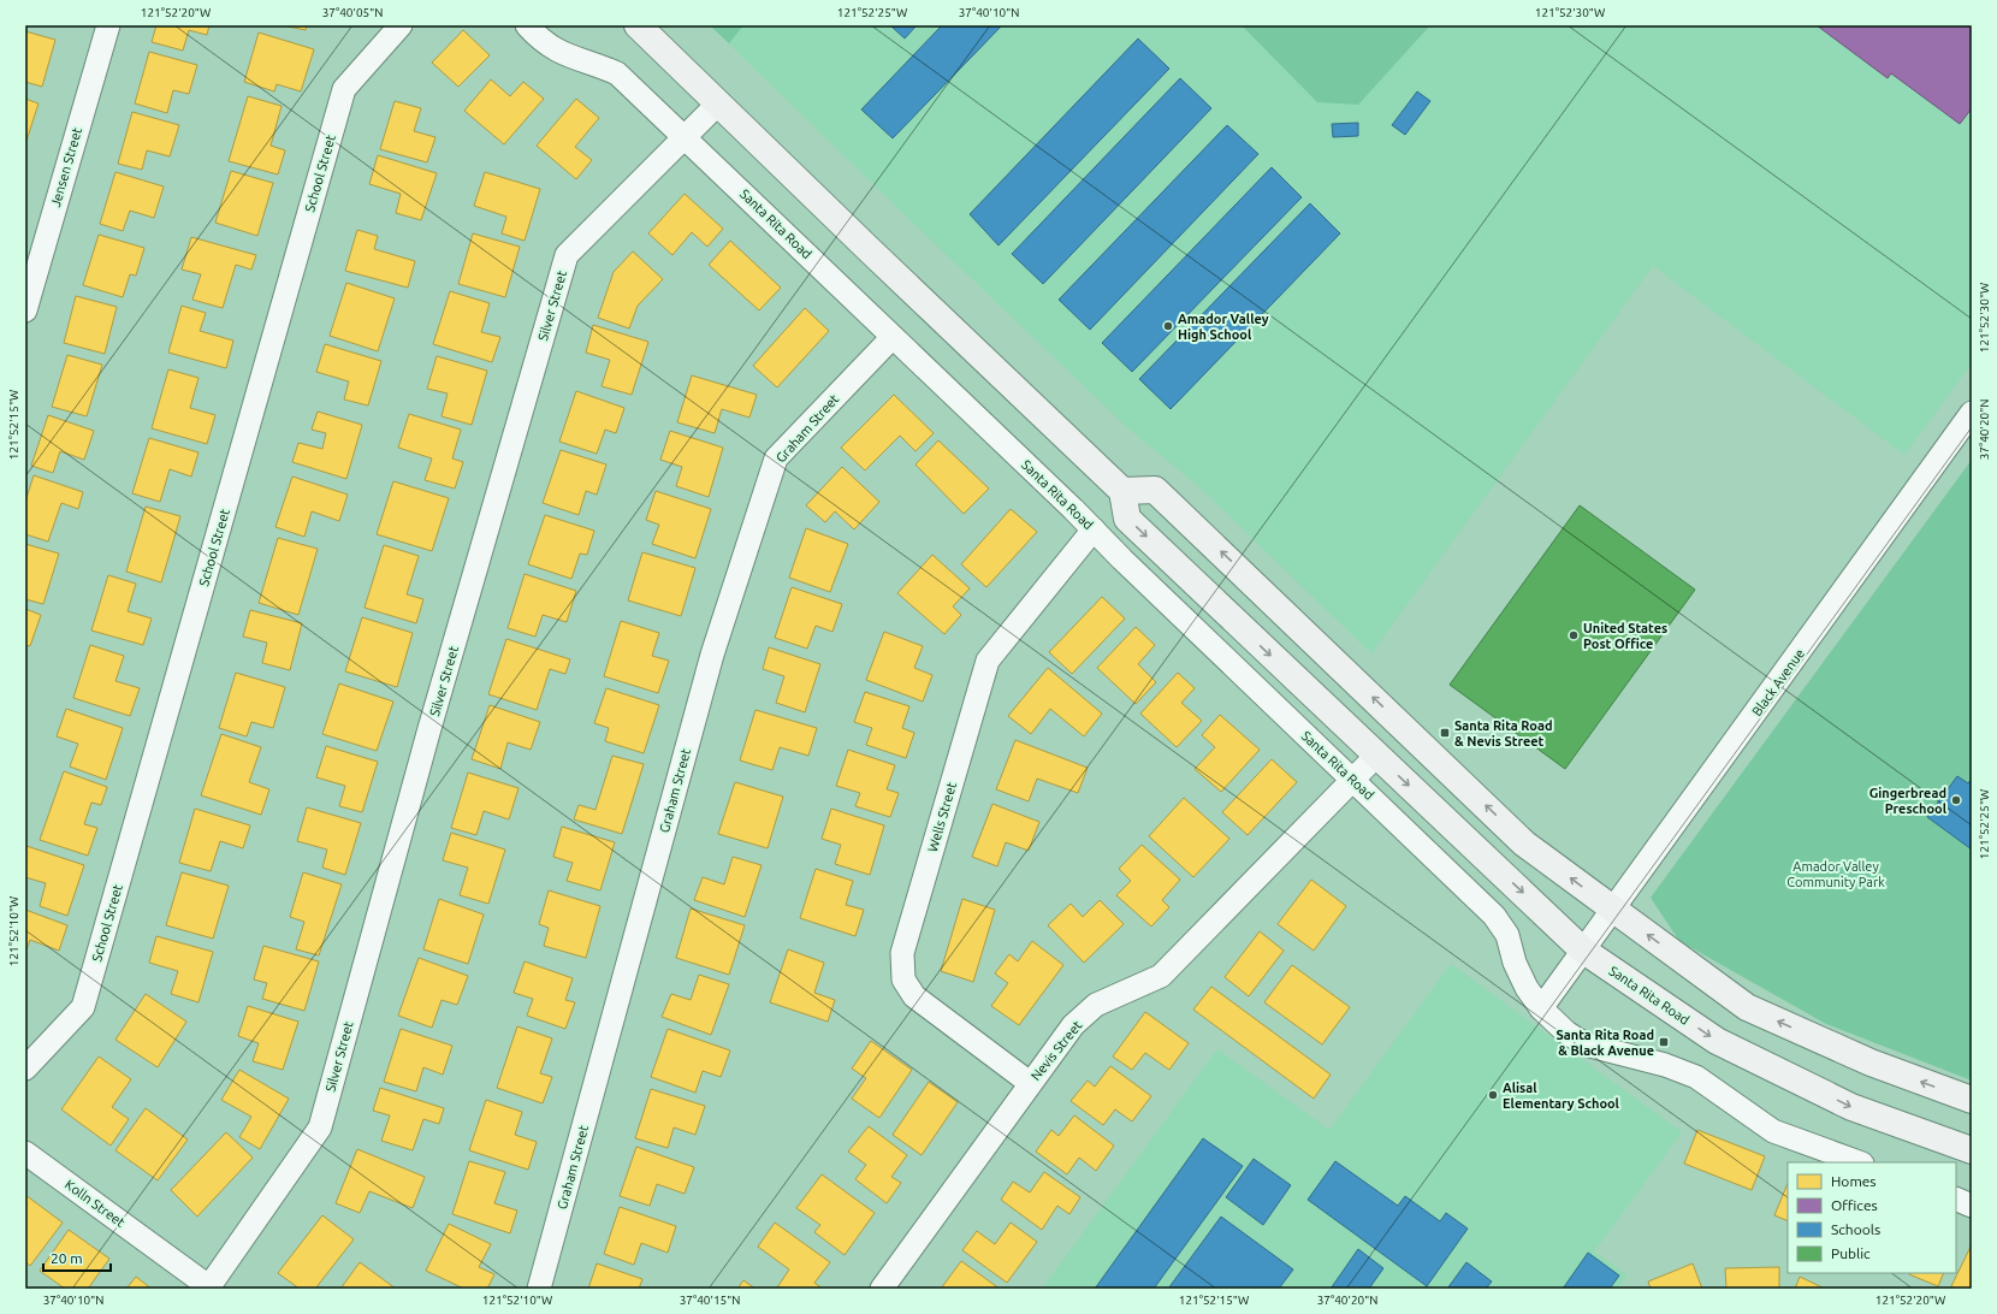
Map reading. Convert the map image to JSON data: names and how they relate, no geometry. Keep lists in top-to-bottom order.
{
  "streets": {
    "main road": ["Santa Rita Road"],
    "street": [
      "Jensen Street",
      "School Street",
      "Silver Street",
      "Graham Street",
      "Black Avenue",
      "Wells Street",
      "Nevis Street",
      "Kolln Street"
    ]
  },
  "crossings": [
    ["Santa Rita Road", "Silver Street"],
    ["Santa Rita Road", "Graham Street"],
    ["Santa Rita Road", "Black Avenue"],
    ["Santa Rita Road", "Wells Street"],
    ["Santa Rita Road", "Nevis Street"],
    ["Silver Street", "Kolln Street"],
    ["Wells Street", "Nevis Street"]
  ],
  "parks": ["Amador Valley Community Park"],
  "places": {
    "other": [
      "Amador Valley High School",
      "United States Post Office",
      "Gingerbread Preschool",
      "Alisal Elementary School"
    ],
    "transit": ["Santa Rita Road & Nevis Street", "Santa Rita Road & Black Avenue"]
  },
  "legend": [
    "Homes",
    "Offices",
    "Schools",
    "Public"
  ],
  "scale_bar": "20 m",
  "coordinates": [
    "121°52'20\"W",
    "37°40'05\"N",
    "121°52'25\"W",
    "37°40'10\"N",
    "121°52'30\"W",
    "121°52'15\"W",
    "37°40'20\"N",
    "121°52'10\"W",
    "37°40'15\"N"
  ]
}
